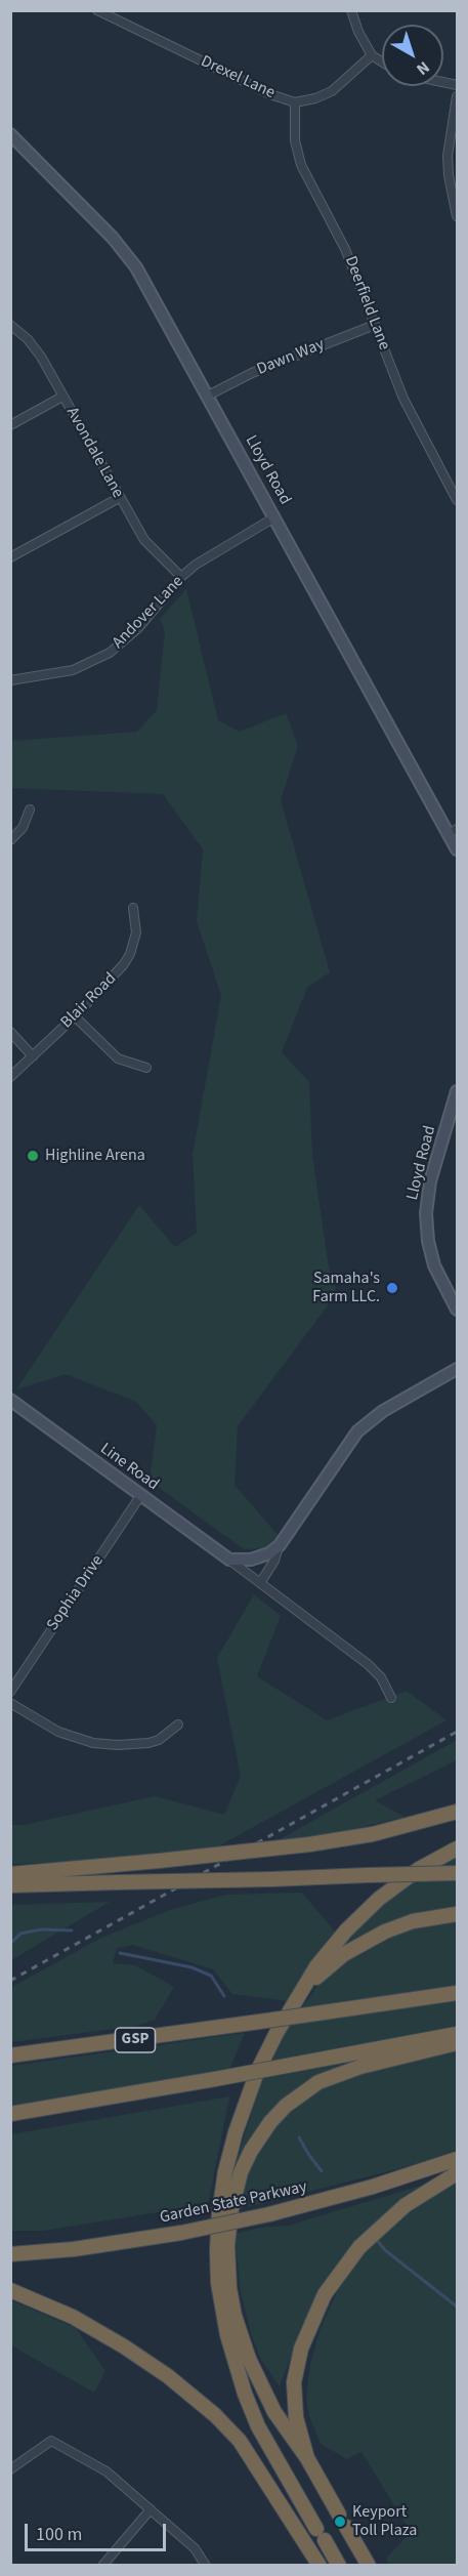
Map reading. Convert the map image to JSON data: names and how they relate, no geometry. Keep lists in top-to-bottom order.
{
  "streets": {
    "highway": ["GSP", "Garden State Parkway"],
    "main road": ["Lloyd Road", "Line Road"],
    "street": [
      "Drexel Lane",
      "Deerfield Lane",
      "Dawn Way",
      "Avondale Lane",
      "Andover Lane",
      "Blair Road",
      "Sophia Drive"
    ]
  },
  "crossings": [
    ["Drexel Lane", "Deerfield Lane"],
    ["Deerfield Lane", "Dawn Way"],
    ["Dawn Way", "Lloyd Road"],
    ["Avondale Lane", "Andover Lane"],
    ["Lloyd Road", "Andover Lane"],
    ["Line Road", "Sophia Drive"]
  ],
  "places": ["Highline Arena", "Samaha's Farm LLC.", "Keyport Toll Plaza"],
  "scale_bar": "100 m",
  "north": "bottom right"
}
